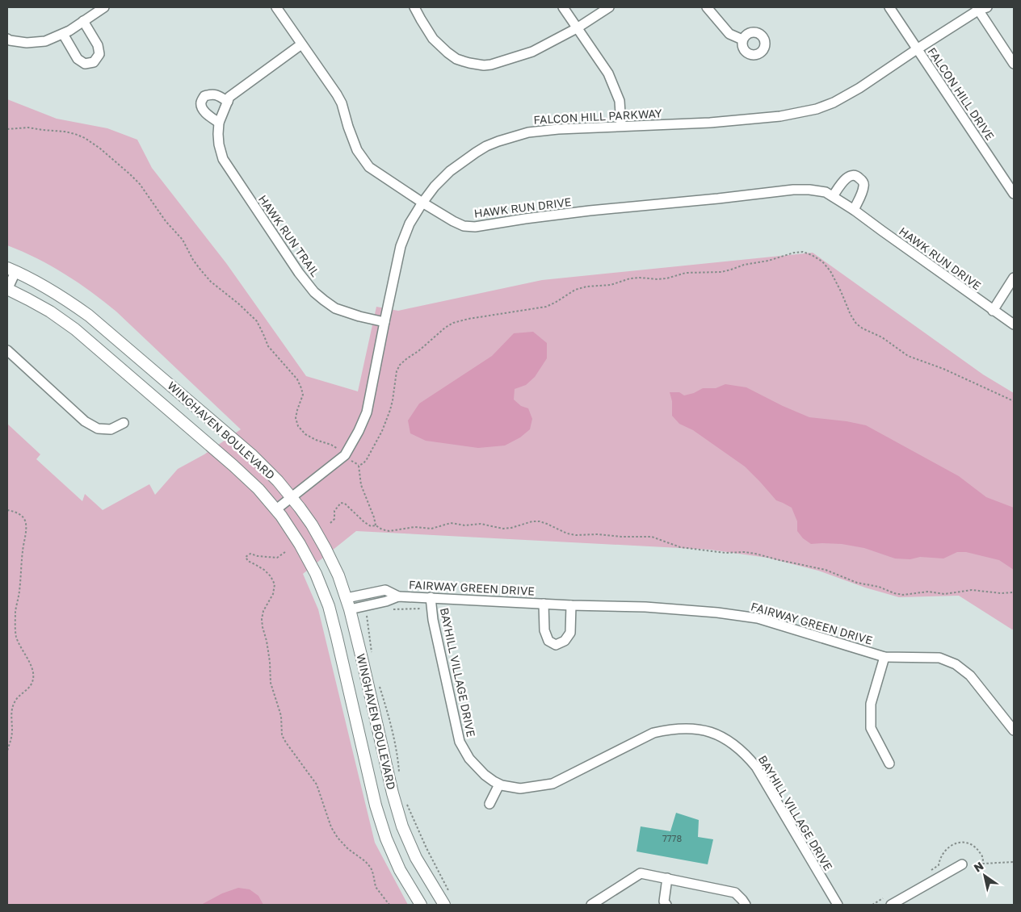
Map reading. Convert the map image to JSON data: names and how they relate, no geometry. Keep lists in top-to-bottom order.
{
  "streets": {
    "main road": ["WINGHAVEN BOULEVARD"],
    "street": [
      "FALCON HILL DRIVE",
      "FALCON HILL PARKWAY",
      "HAWK RUN DRIVE",
      "HAWK RUN TRAIL",
      "FAIRWAY GREEN DRIVE",
      "BAYHILL VILLAGE DRIVE"
    ]
  },
  "crossings": [
    ["FALCON HILL DRIVE", "FALCON HILL PARKWAY"],
    ["FALCON HILL PARKWAY", "HAWK RUN DRIVE"],
    ["FALCON HILL PARKWAY", "HAWK RUN TRAIL"],
    ["FALCON HILL PARKWAY", "WINGHAVEN BOULEVARD"],
    ["HAWK RUN DRIVE", "HAWK RUN TRAIL"],
    ["WINGHAVEN BOULEVARD", "FAIRWAY GREEN DRIVE"],
    ["FAIRWAY GREEN DRIVE", "BAYHILL VILLAGE DRIVE"]
  ],
  "house_numbers": ["7778"],
  "north": "top left"
}
